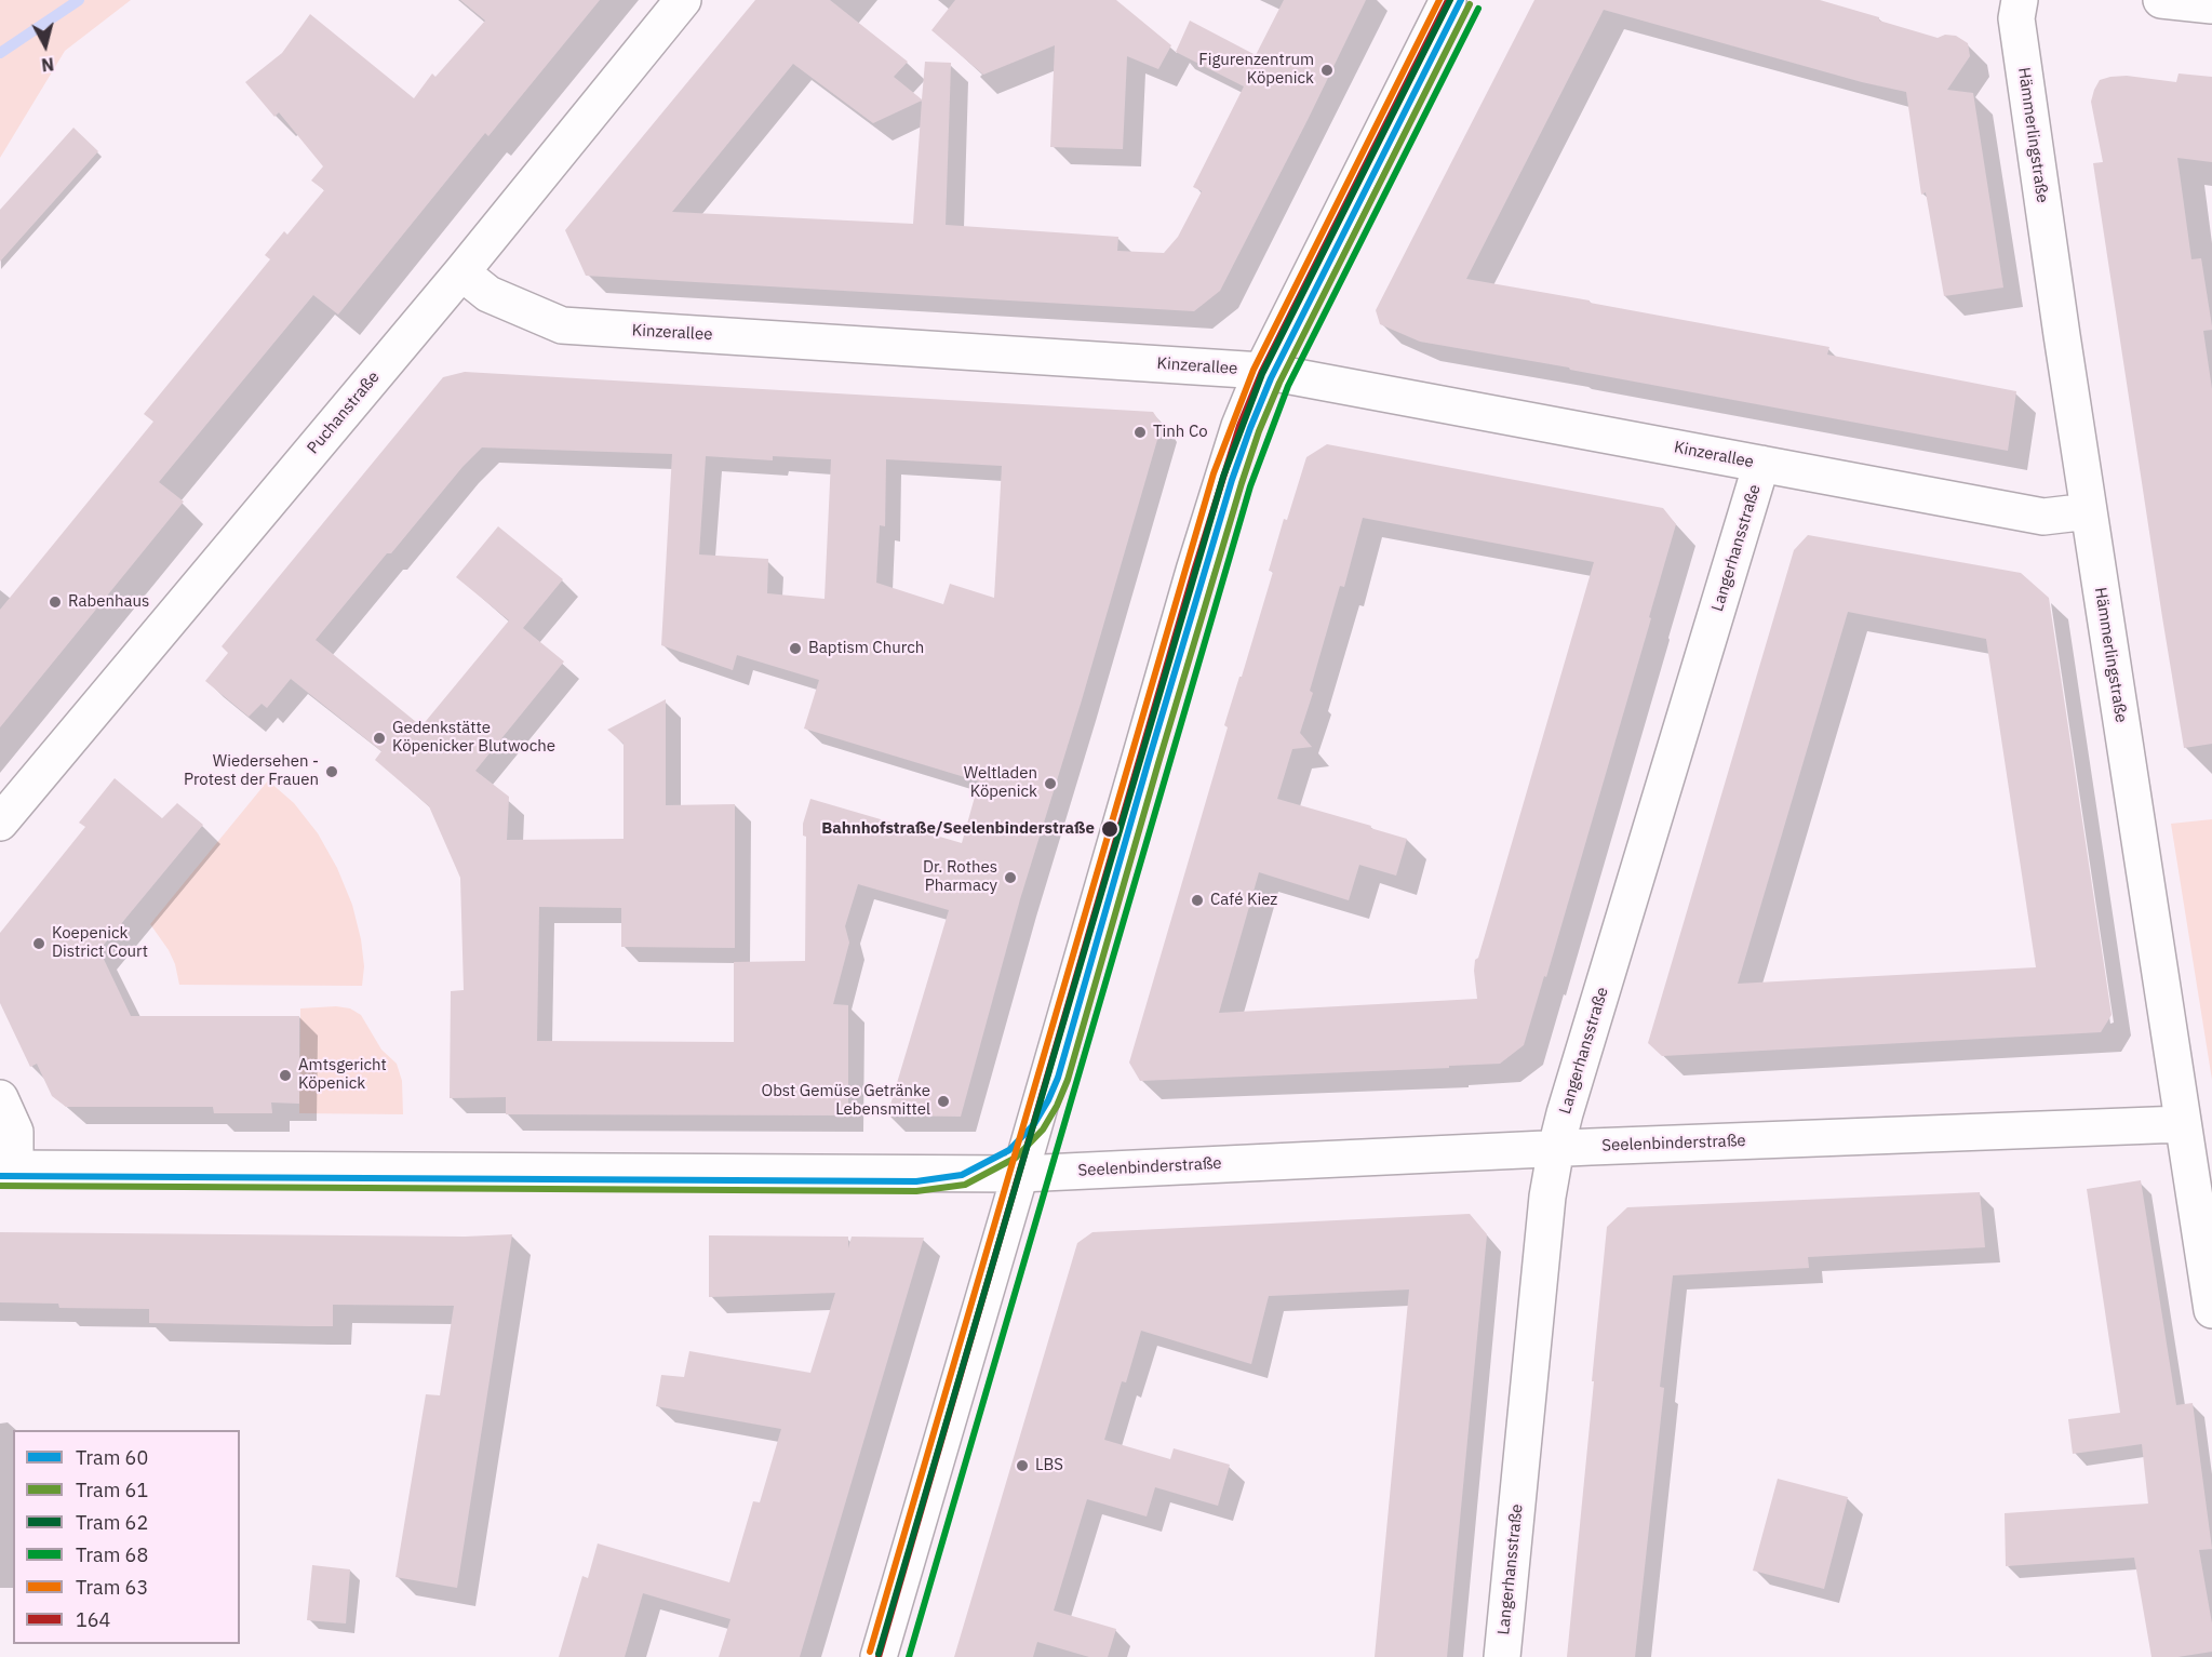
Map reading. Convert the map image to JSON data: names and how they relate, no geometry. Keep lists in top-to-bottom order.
{
  "streets": {
    "street": [
      "Hämmerlingstraße",
      "Kinzerallee",
      "Puchanstraße",
      "Langerhansstraße",
      "Seelenbinderstraße"
    ]
  },
  "crossings": [
    ["Hämmerlingstraße", "Kinzerallee"],
    ["Hämmerlingstraße", "Seelenbinderstraße"],
    ["Kinzerallee", "Puchanstraße"],
    ["Kinzerallee", "Langerhansstraße"],
    ["Langerhansstraße", "Seelenbinderstraße"]
  ],
  "places": [
    "Figurenzentrum Köpenick",
    "Tinh Co",
    "Rabenhaus",
    "Baptism Church",
    "Gedenkstätte Köpenicker Blutwoche",
    "Wiedersehen - Protest der Frauen",
    "Weltladen Köpenick",
    "Bahnhofstraße/Seelenbinderstraße",
    "Dr. Rothes Pharmacy",
    "Café Kiez",
    "Koepenick District Court",
    "Amtsgericht Köpenick",
    "Obst Gemüse Getränke Lebensmittel",
    "LBS"
  ],
  "lines": [
    "tram line 60",
    "tram line 62",
    "tram line 63",
    "transit line 164",
    "tram line 61",
    "tram line 68"
  ],
  "legend": [
    "Tram 60",
    "Tram 61",
    "Tram 62",
    "Tram 68",
    "Tram 63",
    "164"
  ],
  "north": "bottom"
}
